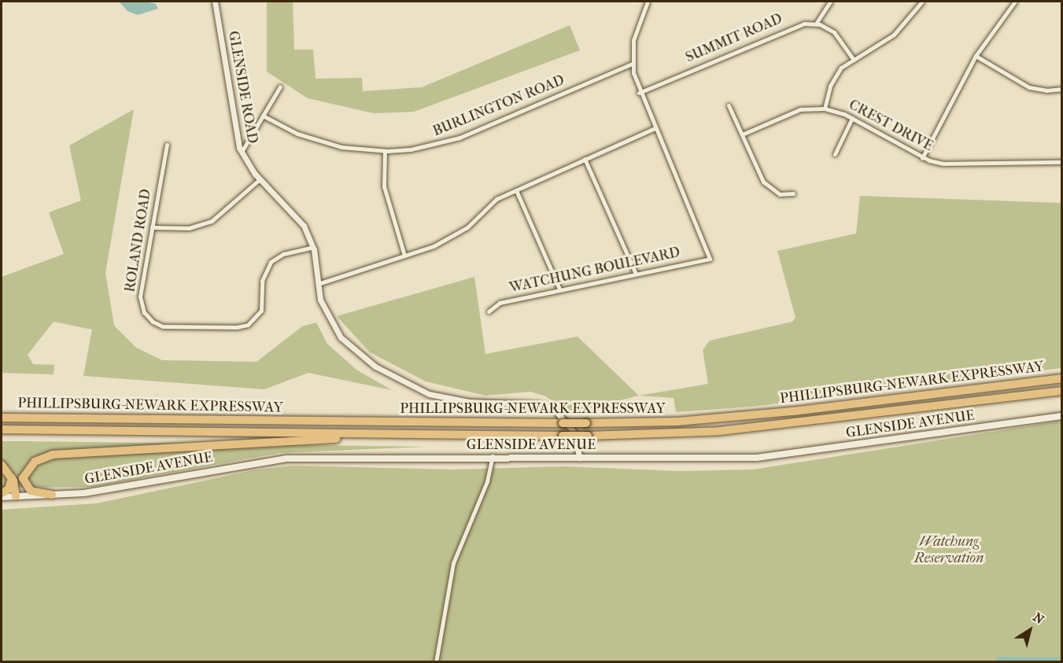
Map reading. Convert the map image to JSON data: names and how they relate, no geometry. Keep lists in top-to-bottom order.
{
  "streets": {
    "highway": ["PHILLIPSBURG-NEWARK EXPRESSWAY"],
    "main road": ["GLENSIDE AVENUE"],
    "street": [
      "SUMMIT ROAD",
      "GLENSIDE ROAD",
      "BURLINGTON ROAD",
      "CREST DRIVE",
      "ROLAND ROAD",
      "WATCHUNG BOULEVARD"
    ]
  },
  "crossings": [
    ["GLENSIDE ROAD", "ROLAND ROAD"],
    ["GLENSIDE ROAD", "GLENSIDE AVENUE"]
  ],
  "parks": ["Watchung Reservation"],
  "north": "top right"
}
